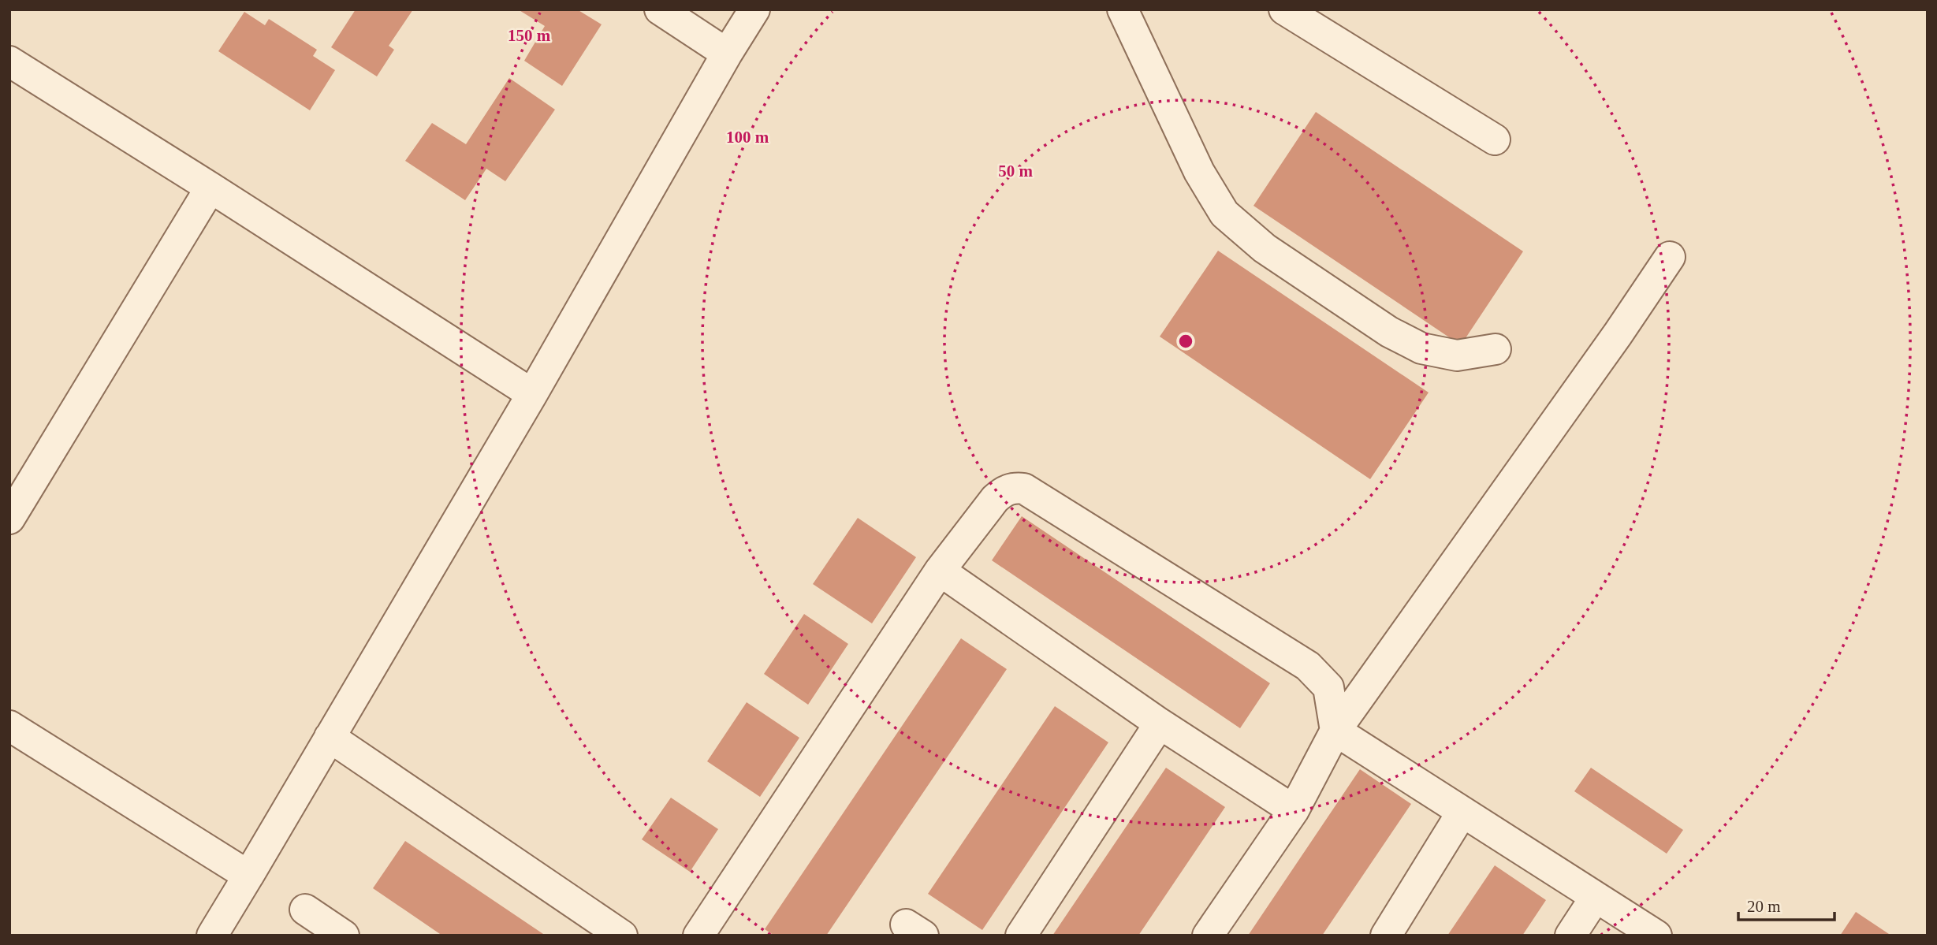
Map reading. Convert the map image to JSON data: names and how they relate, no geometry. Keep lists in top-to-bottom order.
{
  "scale_bar": "20 m",
  "rings": ["150 m", "100 m", "50 m"]
}
